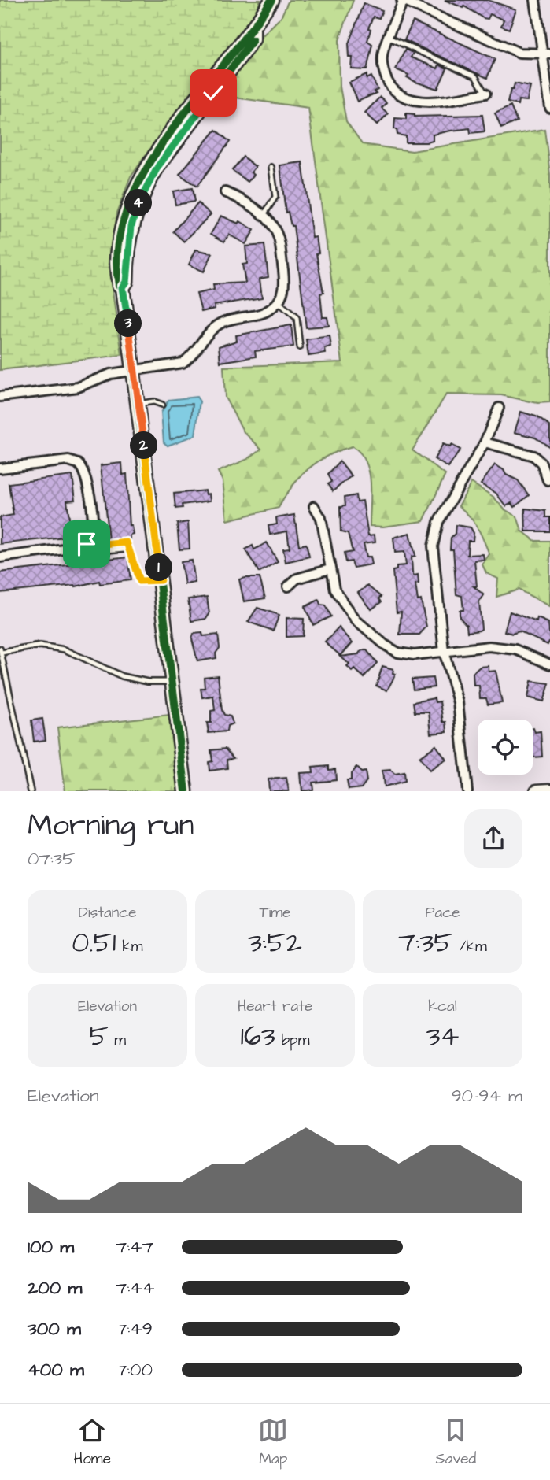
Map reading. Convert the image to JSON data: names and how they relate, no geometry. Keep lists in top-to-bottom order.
{
  "page": {
    "pins": [
      "4",
      "3",
      "2",
      "1"
    ],
    "heading": ["Morning run", "07:35"],
    "stats": [
      ["Distance", "0.51 km"],
      ["Time", "3:52"],
      ["Pace", "7:35 /km"],
      ["Elevation", "5 m"],
      ["Heart rate", "163 bpm"],
      ["kcal", "34"]
    ],
    "chart": ["Elevation", "90–94 m"],
    "list": [
      {
        "name": "100 m",
        "note": "7:47"
      },
      {
        "name": "200 m",
        "note": "7:44"
      },
      {
        "name": "300 m",
        "note": "7:49"
      },
      {
        "name": "400 m",
        "note": "7:00"
      }
    ],
    "tabs": ["Home", "Map", "Saved"]
  }
}
